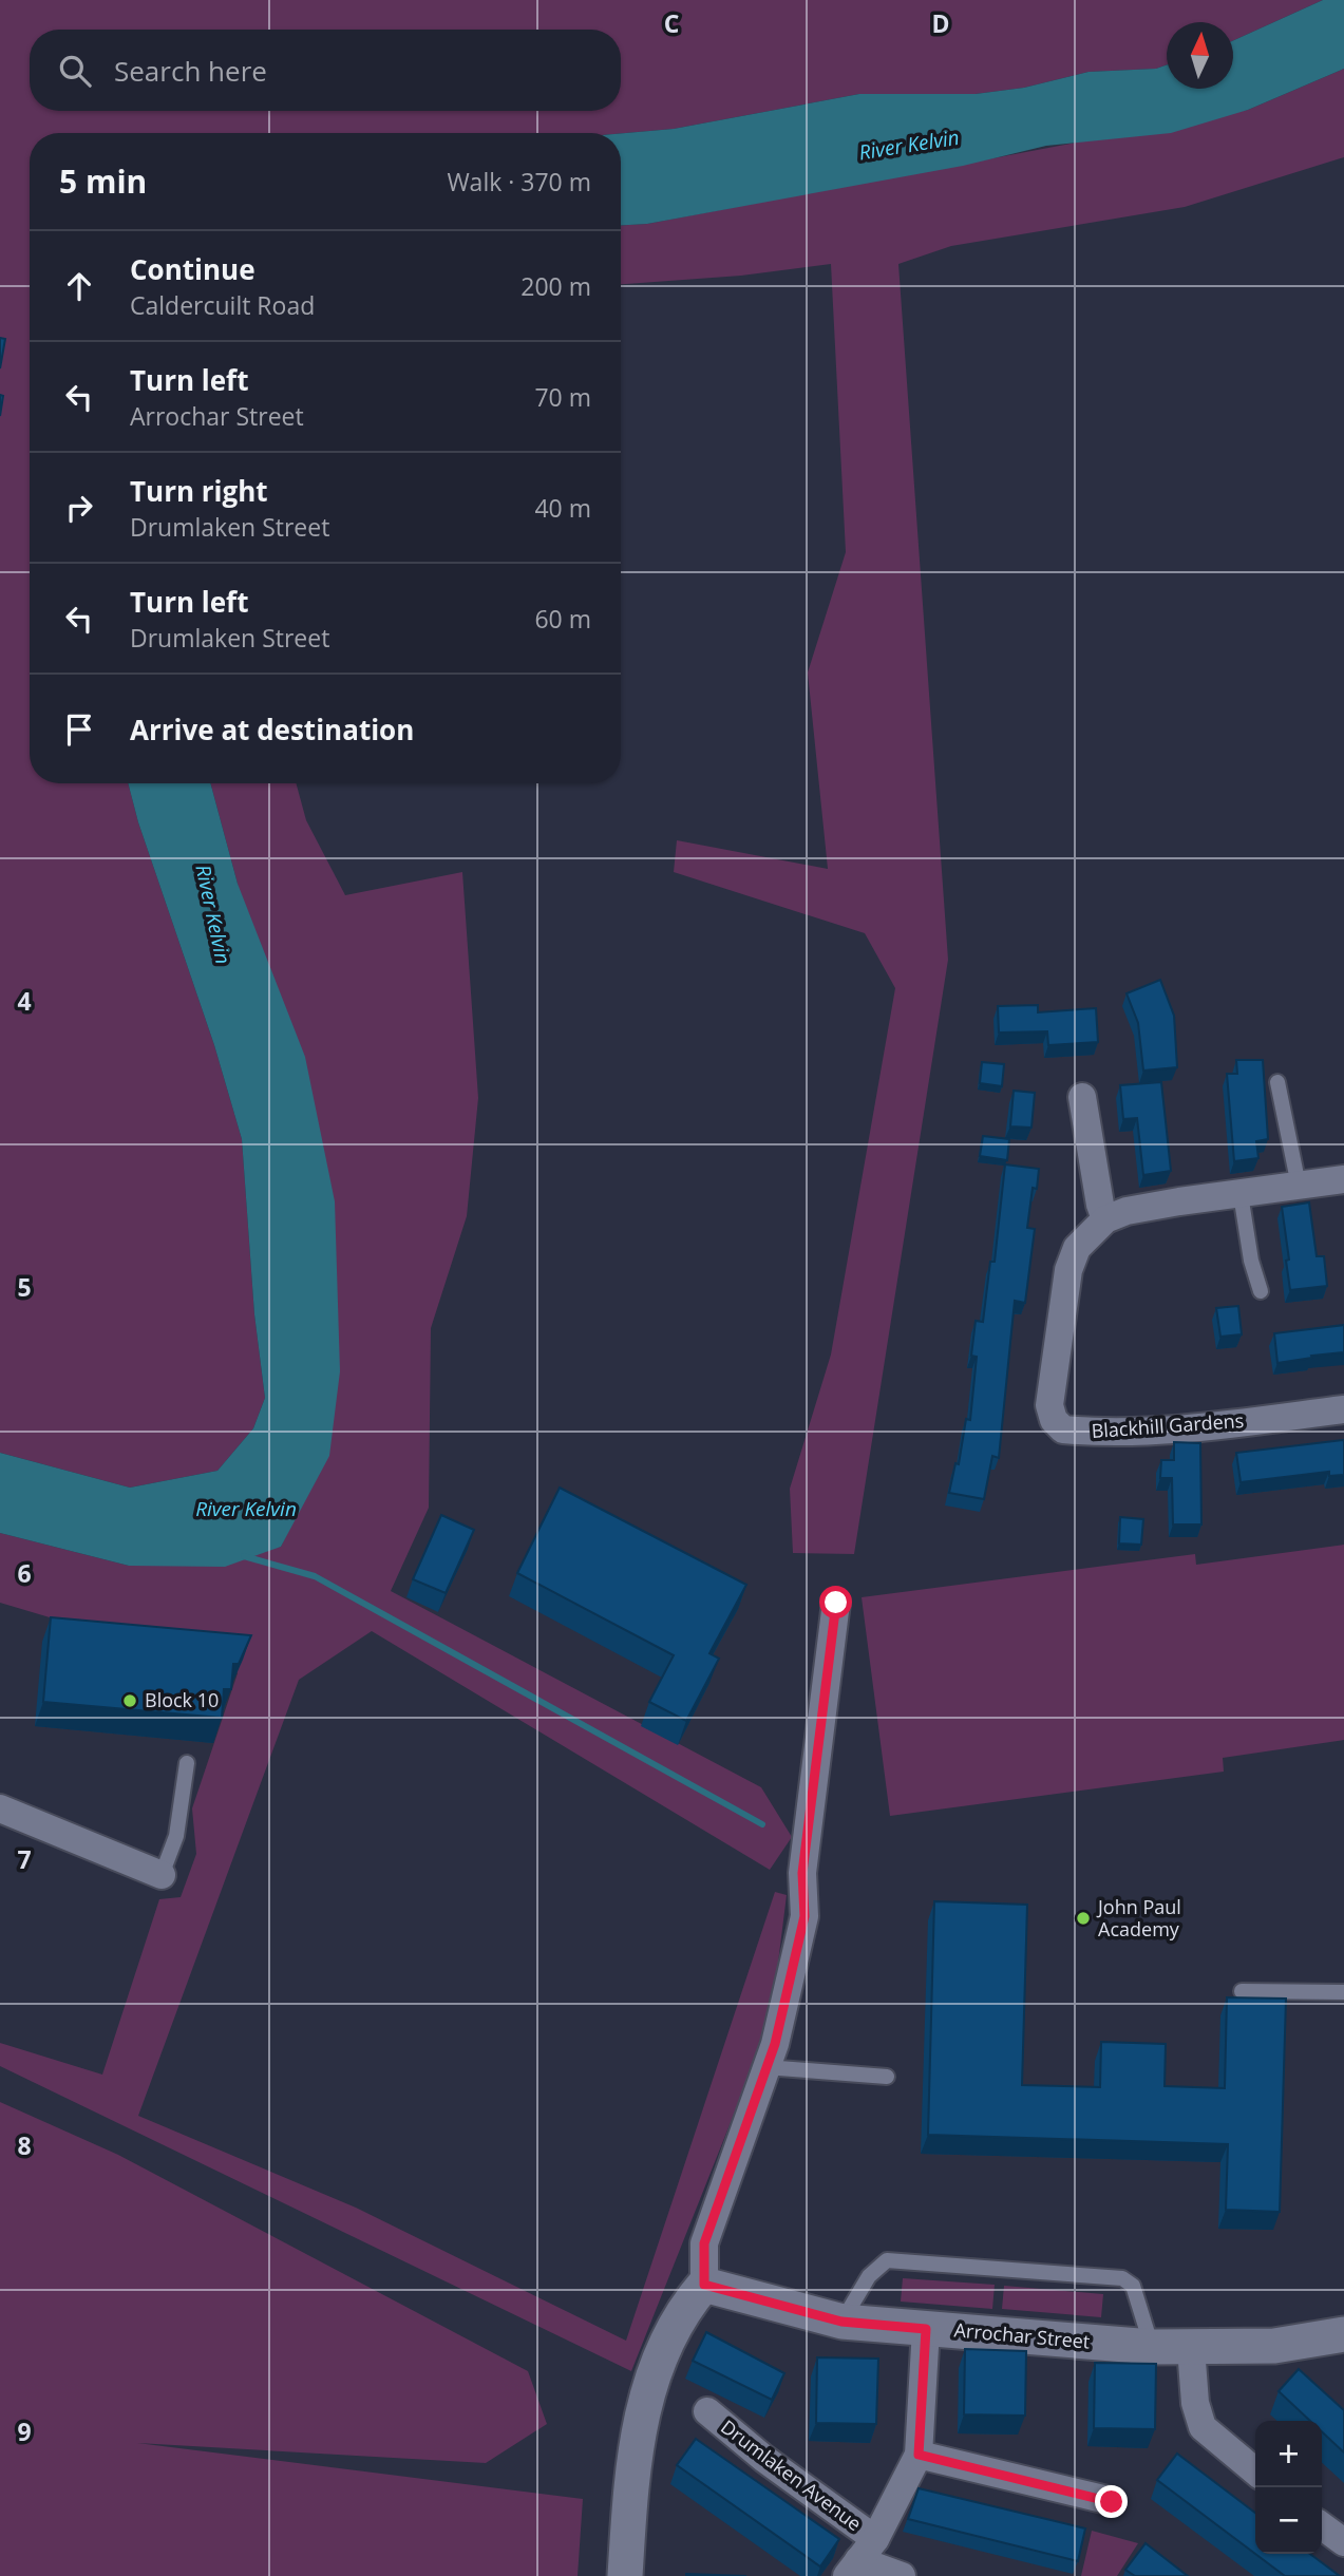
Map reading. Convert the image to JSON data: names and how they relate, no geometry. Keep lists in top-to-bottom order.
{
  "streets": {
    "street": ["Blackhill Gardens", "Arrochar Street", "Drumlaken Avenue"]
  },
  "water": ["River Kelvin"],
  "places": ["Block 10", "John Paul Academy"],
  "north": "top",
  "page": {
    "search": "Search here",
    "heading": ["5 min", "Walk · 370 m"],
    "list": [
      ["Continue", "Caldercuilt Road", "200 m"],
      ["Turn left", "Arrochar Street", "70 m"],
      ["Turn right", "Drumlaken Street", "40 m"],
      ["Turn left", "Drumlaken Street", "60 m"],
      "Arrive at destination"
    ],
    "map_buttons": ["+", "−"]
  },
  "grid": {
    "columns": ["C", "D"],
    "rows": [
      "4",
      "5",
      "6",
      "7",
      "8",
      "9"
    ]
  }
}
